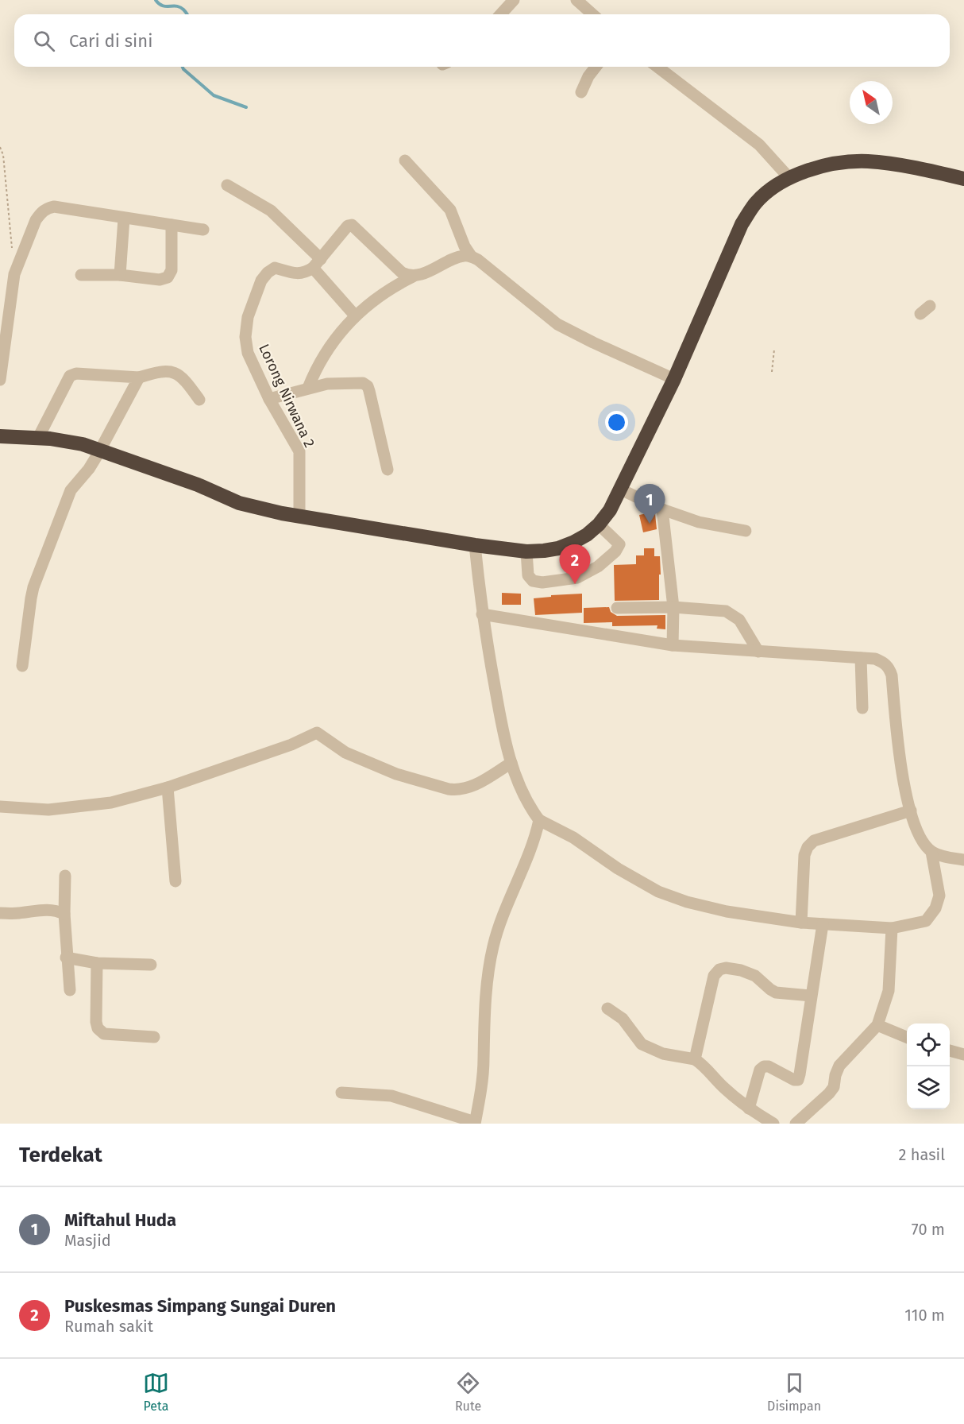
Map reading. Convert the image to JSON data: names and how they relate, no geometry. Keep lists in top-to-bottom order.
{
  "streets": {
    "street": ["Lorong Nirwana 2"]
  },
  "north": "top left",
  "page": {
    "search": "Cari di sini",
    "pins": ["1", "2"],
    "heading": ["Terdekat", "2 hasil"],
    "list": [
      {
        "mark": "1",
        "name": "Miftahul Huda",
        "note": "Masjid",
        "value": "70 m"
      },
      {
        "mark": "2",
        "name": "Puskesmas Simpang Sungai Duren",
        "note": "Rumah sakit",
        "value": "110 m"
      }
    ],
    "nav": ["Peta", "Rute", "Disimpan"]
  }
}
